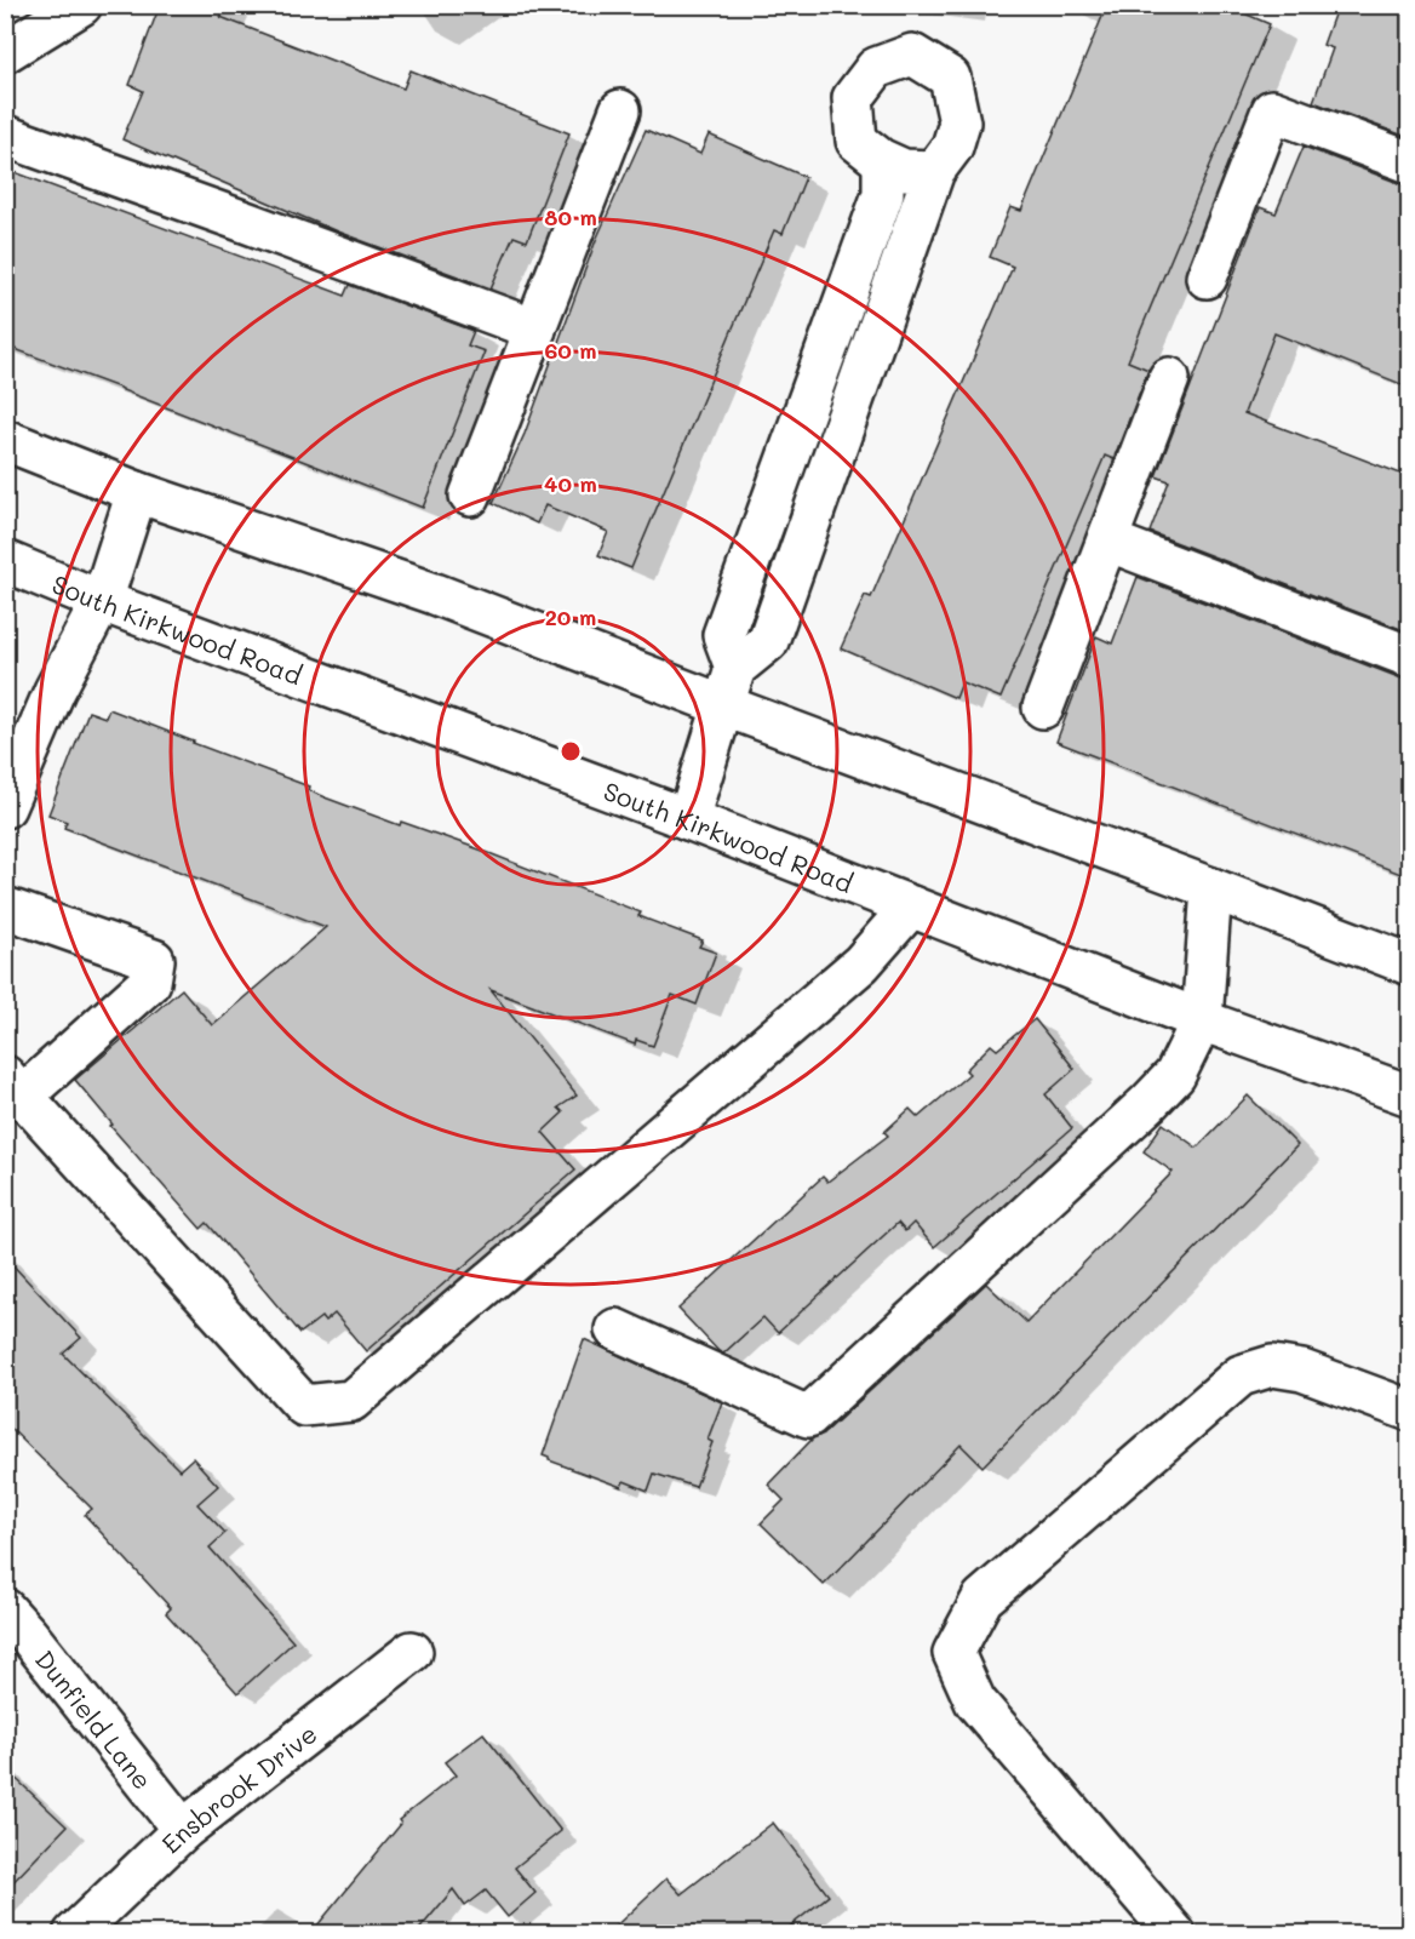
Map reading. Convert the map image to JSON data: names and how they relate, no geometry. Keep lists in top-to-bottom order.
{
  "streets": {
    "main road": ["South Kirkwood Road", "Dunfield Lane", "Ensbrook Drive"]
  },
  "crossings": [
    ["Dunfield Lane", "Ensbrook Drive"]
  ],
  "rings": [
    "80 m",
    "60 m",
    "40 m",
    "20 m"
  ]
}
